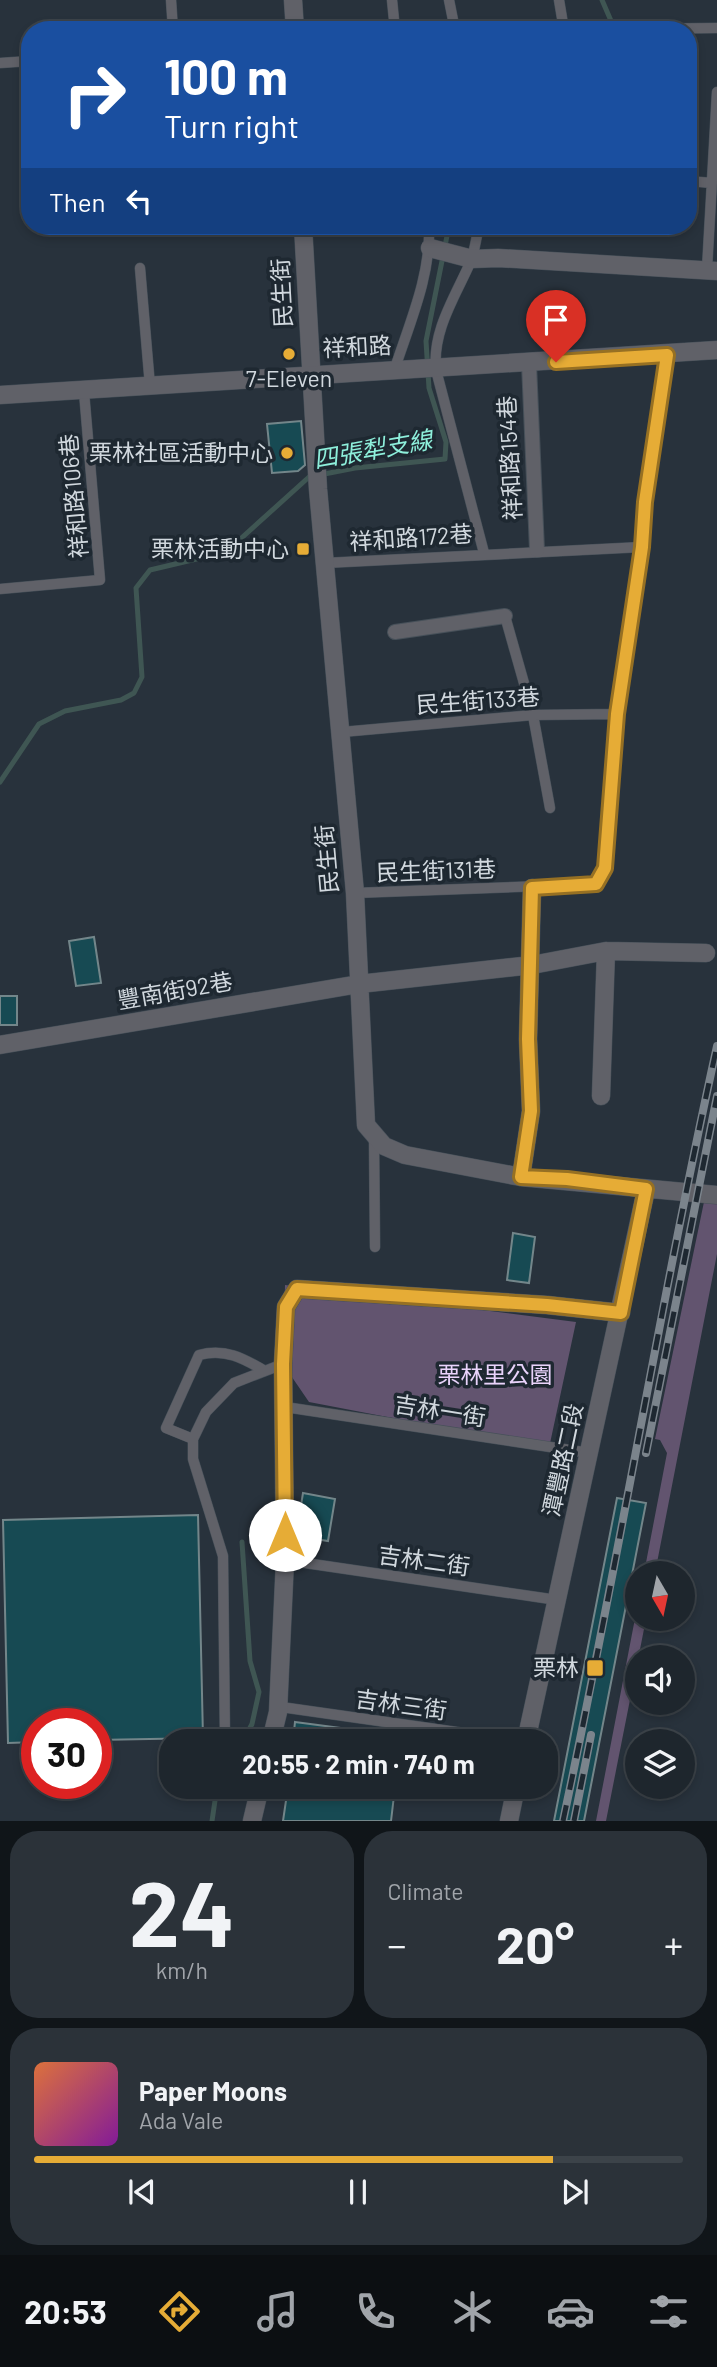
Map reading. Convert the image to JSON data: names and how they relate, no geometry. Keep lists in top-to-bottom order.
{
  "streets": {
    "street": [
      "民生街",
      "祥和路",
      "祥和路154巷",
      "豐南街92巷",
      "潭豐路二段"
    ],
    "lane": [
      "祥和路106巷",
      "祥和路172巷",
      "民生街133巷",
      "民生街131巷",
      "吉林一街",
      "吉林二街",
      "吉林三街"
    ]
  },
  "crossings": [
    ["民生街", "祥和路"],
    ["民生街", "祥和路172巷"],
    ["民生街", "民生街133巷"],
    ["民生街", "民生街131巷"],
    ["民生街", "豐南街92巷"],
    ["祥和路", "祥和路154巷"],
    ["祥和路", "祥和路106巷"],
    ["祥和路154巷", "祥和路172巷"],
    ["祥和路172巷", "民生街131巷"],
    ["民生街133巷", "民生街131巷"],
    ["吉林一街", "潭豐路二段"],
    ["潭豐路二段", "吉林二街"]
  ],
  "water": ["四張犁支線"],
  "parks": ["栗林里公園"],
  "places": {
    "other": ["7-Eleven", "栗林社區活動中心"],
    "transit": ["栗林活動中心", "栗林"]
  },
  "north": "bottom",
  "page": {
    "turn": ["100 m", "Turn right"],
    "then": "Then",
    "limit": "30",
    "trip": "20:55 · 2 min · 740 m",
    "tile": [
      ["24", "km/h"],
      "Climate"
    ],
    "heat": ["−", "20°", "+"],
    "song": ["Paper Moons", "Ada Vale"],
    "tabs": "20:53"
  }
}
